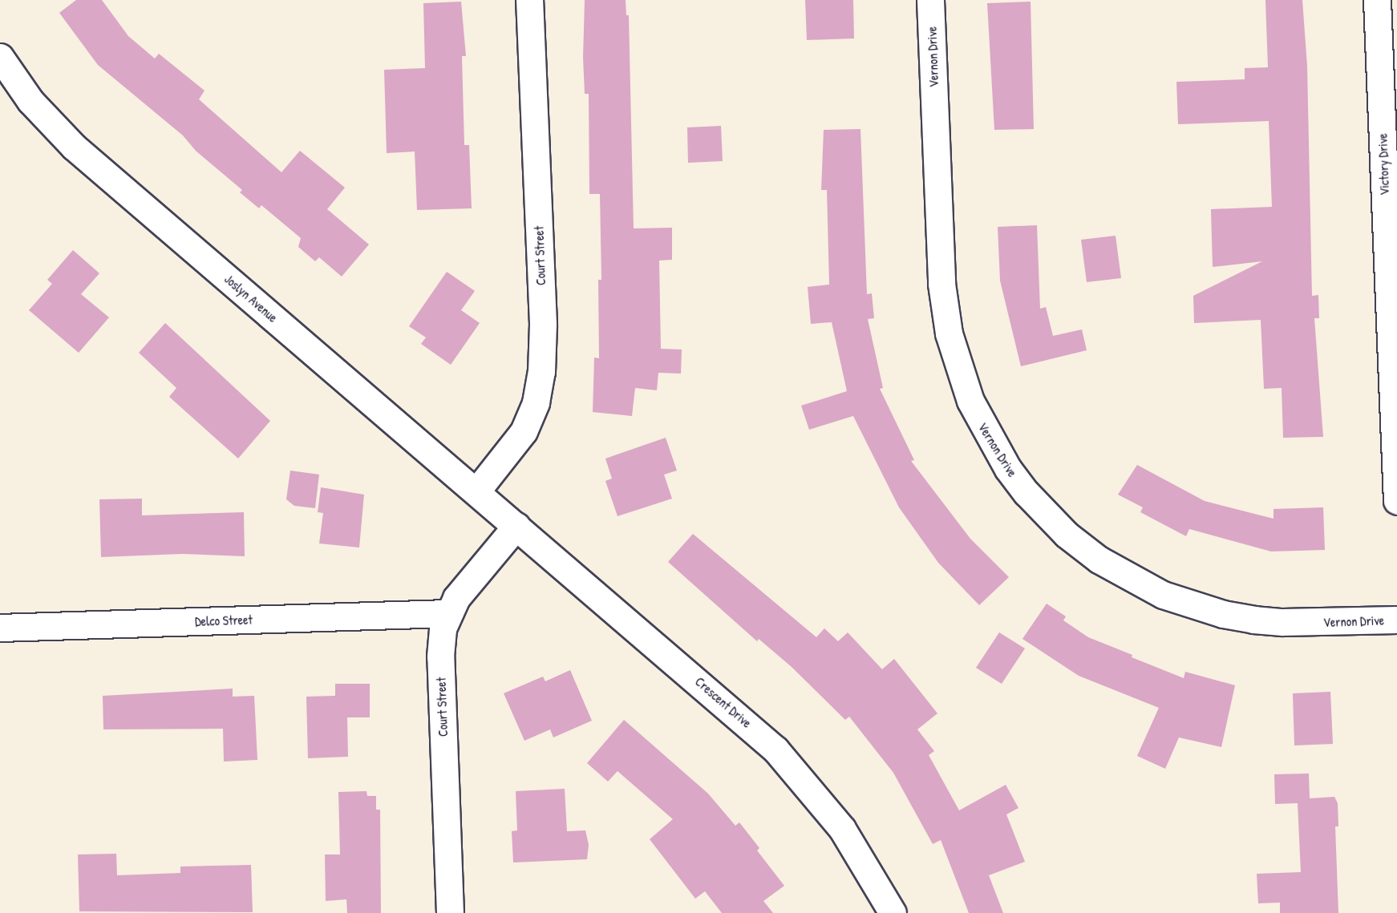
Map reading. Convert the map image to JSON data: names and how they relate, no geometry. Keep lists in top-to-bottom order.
{
  "streets": {
    "street": [
      "Vernon Drive",
      "Victory Drive",
      "Court Street",
      "Joslyn Avenue",
      "Delco Street",
      "Crescent Drive"
    ]
  },
  "crossings": [
    ["Court Street", "Joslyn Avenue"],
    ["Court Street", "Delco Street"],
    ["Court Street", "Crescent Drive"],
    ["Joslyn Avenue", "Crescent Drive"]
  ]
}
